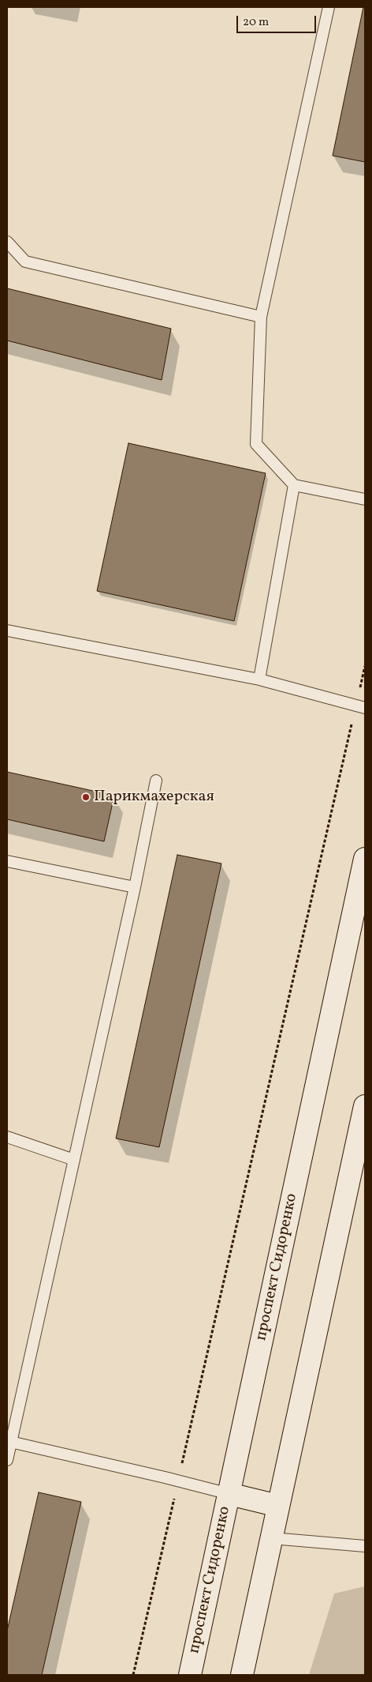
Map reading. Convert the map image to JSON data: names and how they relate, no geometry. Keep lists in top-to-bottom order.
{
  "streets": {
    "main road": ["проспект Сидоренко"]
  },
  "places": ["Парикмахерская"],
  "scale_bar": "20 m"
}
